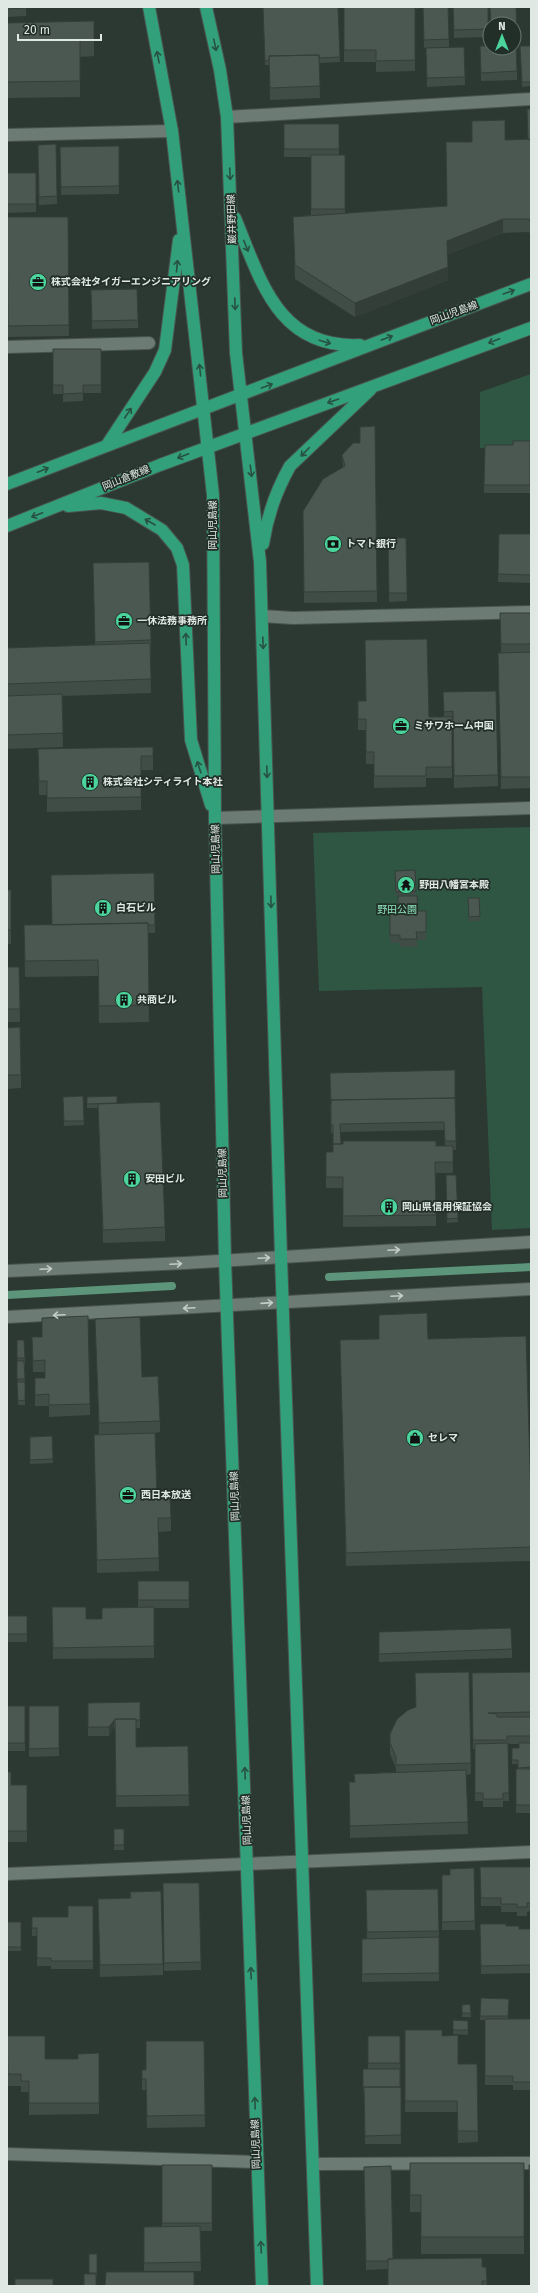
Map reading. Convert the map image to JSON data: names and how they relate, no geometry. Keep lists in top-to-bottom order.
{
  "streets": {
    "main road": ["巌井野田線", "岡山児島線", "岡山倉敷線"]
  },
  "crossings": [
    ["巌井野田線", "岡山児島線"],
    ["巌井野田線", "岡山倉敷線"],
    ["岡山児島線", "岡山倉敷線"]
  ],
  "parks": ["野田公園"],
  "places": {
    "office": [
      "株式会社タイガーエンジニアリング",
      "一休法務事務所",
      "ミサワホーム中国",
      "西日本放送"
    ],
    "bank": ["トマト銀行"],
    "building": [
      "株式会社シティライト本社",
      "白石ビル",
      "共商ビル",
      "安田ビル",
      "岡山県信用保証協会"
    ],
    "temple": ["野田八幡宮本殿"],
    "shop": ["セレマ"]
  },
  "scale_bar": "20 m",
  "north": "top"
}
